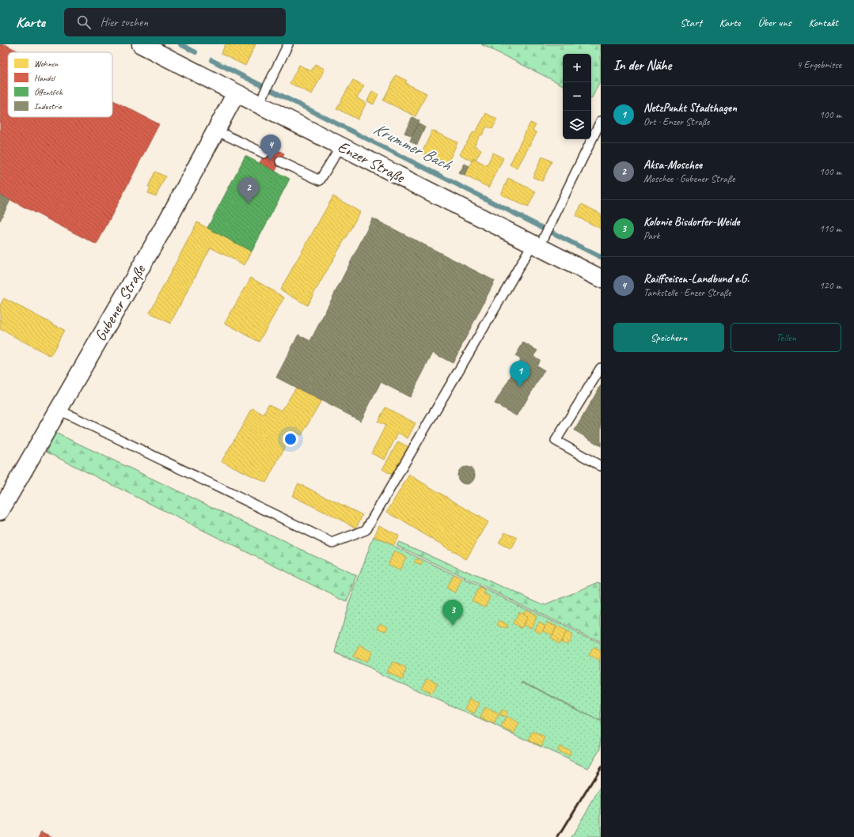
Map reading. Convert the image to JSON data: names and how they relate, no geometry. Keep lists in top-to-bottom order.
{
  "streets": {
    "main road": ["Enzer Straße", "Gubener Straße"]
  },
  "crossings": [
    ["Enzer Straße", "Gubener Straße"]
  ],
  "water": ["Krummer Bach"],
  "legend": [
    "Wohnen",
    "Handel",
    "Öffentlich",
    "Industrie"
  ],
  "page": {
    "header": "Karte",
    "search": "Hier suchen",
    "nav": [
      "Start",
      "Karte",
      "Über uns",
      "Kontakt"
    ],
    "heading": ["In der Nähe", "4 Ergebnisse"],
    "map_buttons": ["+", "−"],
    "list": [
      {
        "mark": "1",
        "name": "NetzPunkt Stadthagen",
        "note": "Ort · Enzer Straße",
        "value": "100 m"
      },
      {
        "mark": "2",
        "name": "Aksa-Moschee",
        "note": "Moschee · Gubener Straße",
        "value": "100 m"
      },
      {
        "mark": "3",
        "name": "Kolonie Bisdorfer-Weide",
        "note": "Park",
        "value": "110 m"
      },
      {
        "mark": "4",
        "name": "Raiffseisen-Landbund e.G.",
        "note": "Tankstelle · Enzer Straße",
        "value": "120 m"
      }
    ],
    "pins": [
      "4",
      "2",
      "1",
      "3"
    ],
    "buttons": ["Speichern", "Teilen"]
  }
}
